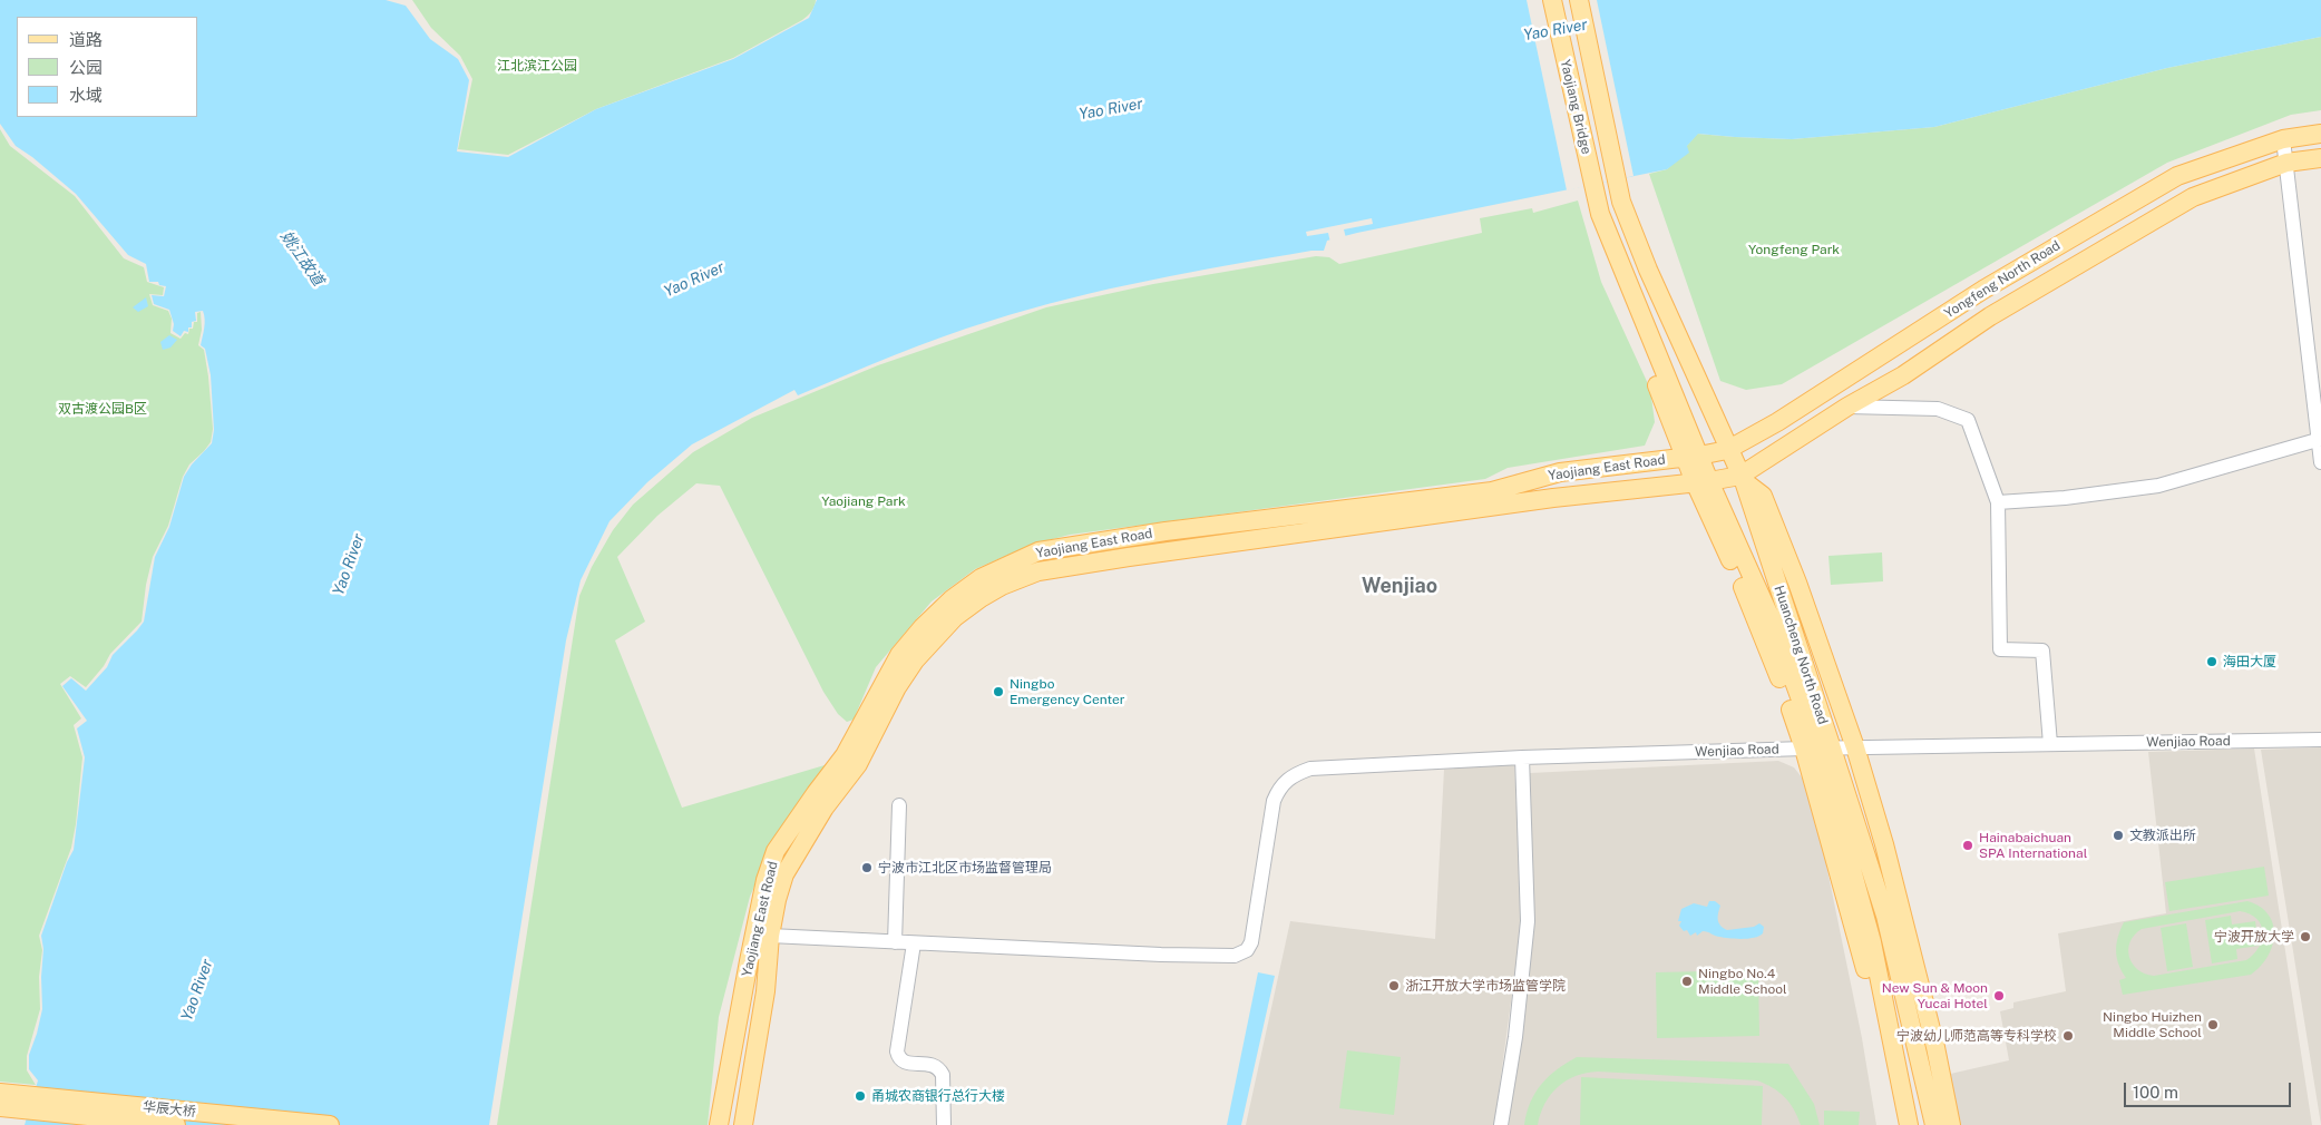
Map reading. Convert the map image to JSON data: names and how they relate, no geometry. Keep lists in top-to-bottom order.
{
  "streets": {
    "main road": [
      "Yaojiang Bridge",
      "Yongfeng North Road",
      "Yaojiang East Road",
      "Huancheng North Road",
      "华辰大桥"
    ],
    "street": ["Wenjiao Road"]
  },
  "crossings": [
    ["Yaojiang Bridge", "Huancheng North Road"],
    ["Yongfeng North Road", "Yaojiang East Road"],
    ["Yongfeng North Road", "Huancheng North Road"],
    ["Yaojiang East Road", "Huancheng North Road"],
    ["Yaojiang East Road", "Wenjiao Road"],
    ["Huancheng North Road", "Wenjiao Road"]
  ],
  "districts": ["Wenjiao"],
  "water": ["Yao River", "姚江故道"],
  "parks": [
    "江北滨江公园",
    "Yongfeng Park",
    "双古渡公园B区",
    "Yaojiang Park"
  ],
  "places": [
    "海田大厦",
    "Ningbo Emergency Center",
    "文教派出所",
    "Hainabaichuan SPA International",
    "宁波市江北区市场监督管理局",
    "宁波开放大学",
    "Ningbo No.4 Middle School",
    "浙江开放大学市场监管学院",
    "New Sun & Moon Yucai Hotel",
    "Ningbo Huizhen Middle School",
    "宁波幼儿师范高等专科学校",
    "甬城农商银行总行大楼"
  ],
  "legend": ["道路", "公园", "水域"],
  "scale_bar": "100 m"
}
